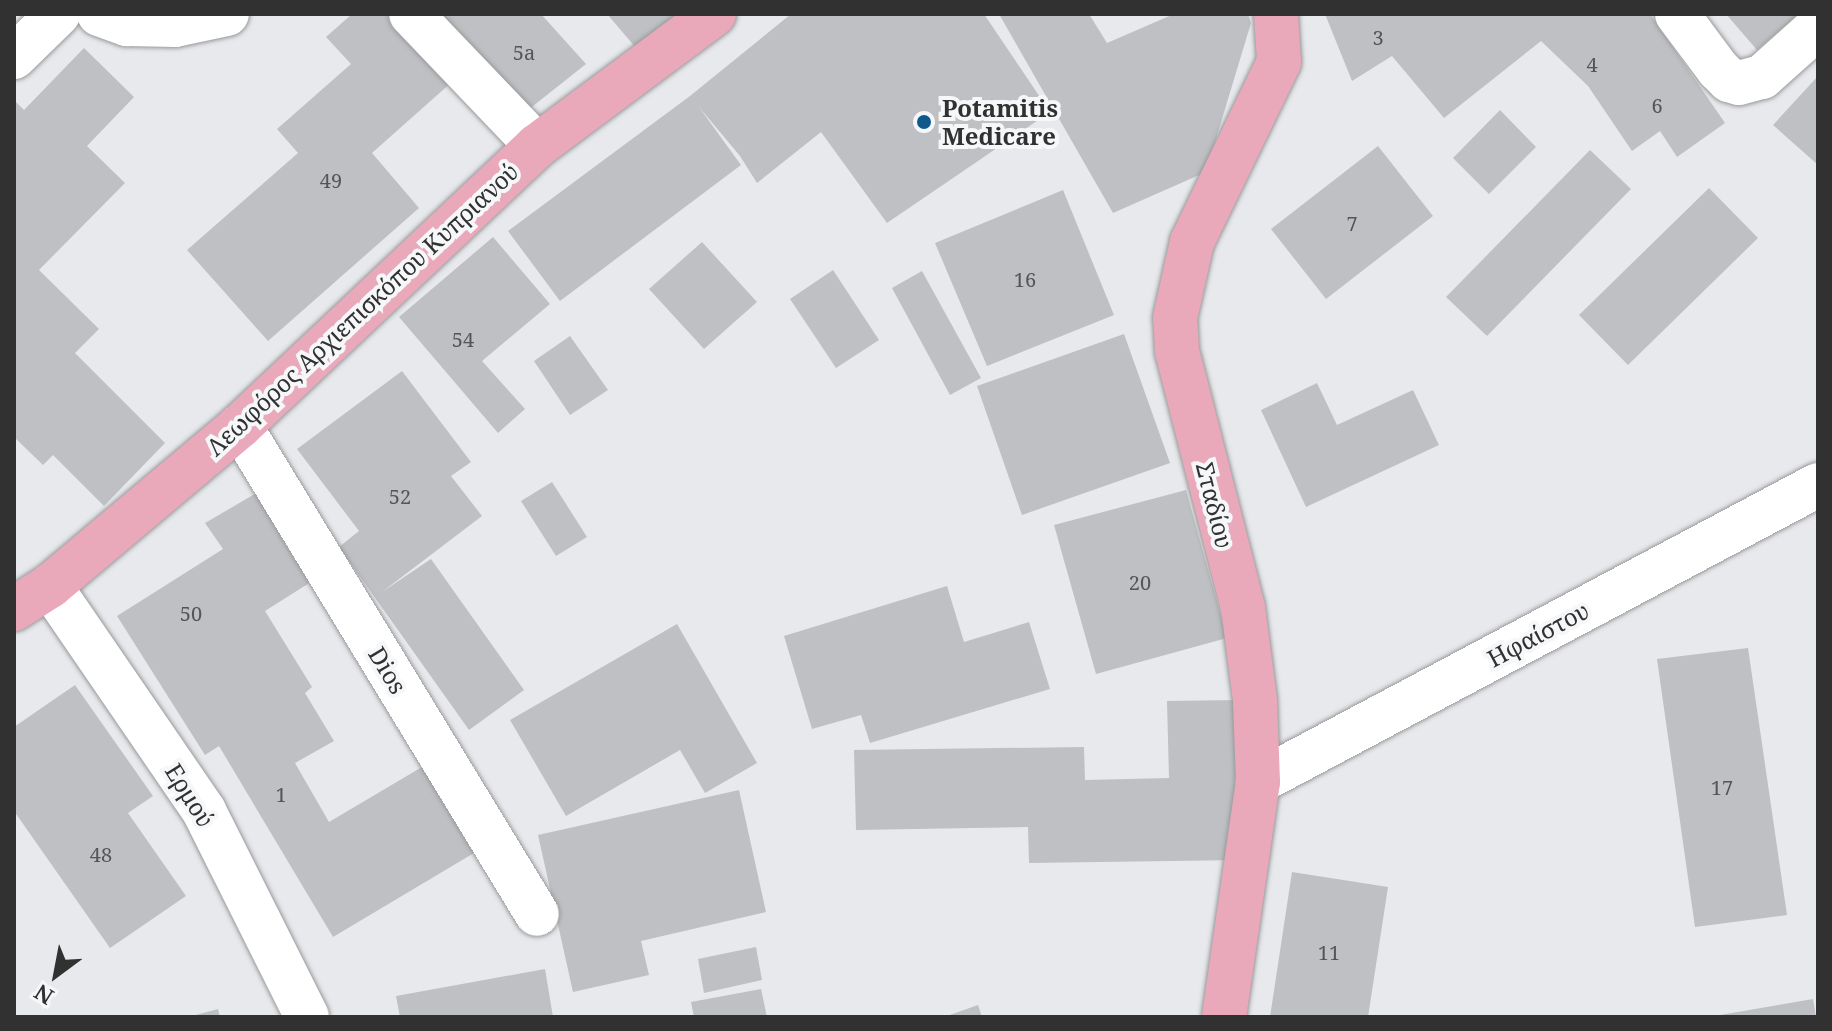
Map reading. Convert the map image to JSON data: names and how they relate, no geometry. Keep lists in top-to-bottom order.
{
  "streets": {
    "main road": ["Λεωφόρος Αρχιεπισκόπου Κυπριανού", "Σταδίου"],
    "street": ["Ηφαίστου", "Dios", "Ερμού"]
  },
  "crossings": [
    ["Λεωφόρος Αρχιεπισκόπου Κυπριανού", "Dios"],
    ["Λεωφόρος Αρχιεπισκόπου Κυπριανού", "Ερμού"],
    ["Σταδίου", "Ηφαίστου"]
  ],
  "places": ["Potamitis Medicare"],
  "house_numbers": [
    "3",
    "5a",
    "4",
    "6",
    "49",
    "7",
    "16",
    "54",
    "52",
    "20",
    "50",
    "17",
    "1",
    "48",
    "11"
  ],
  "north": "bottom left"
}
